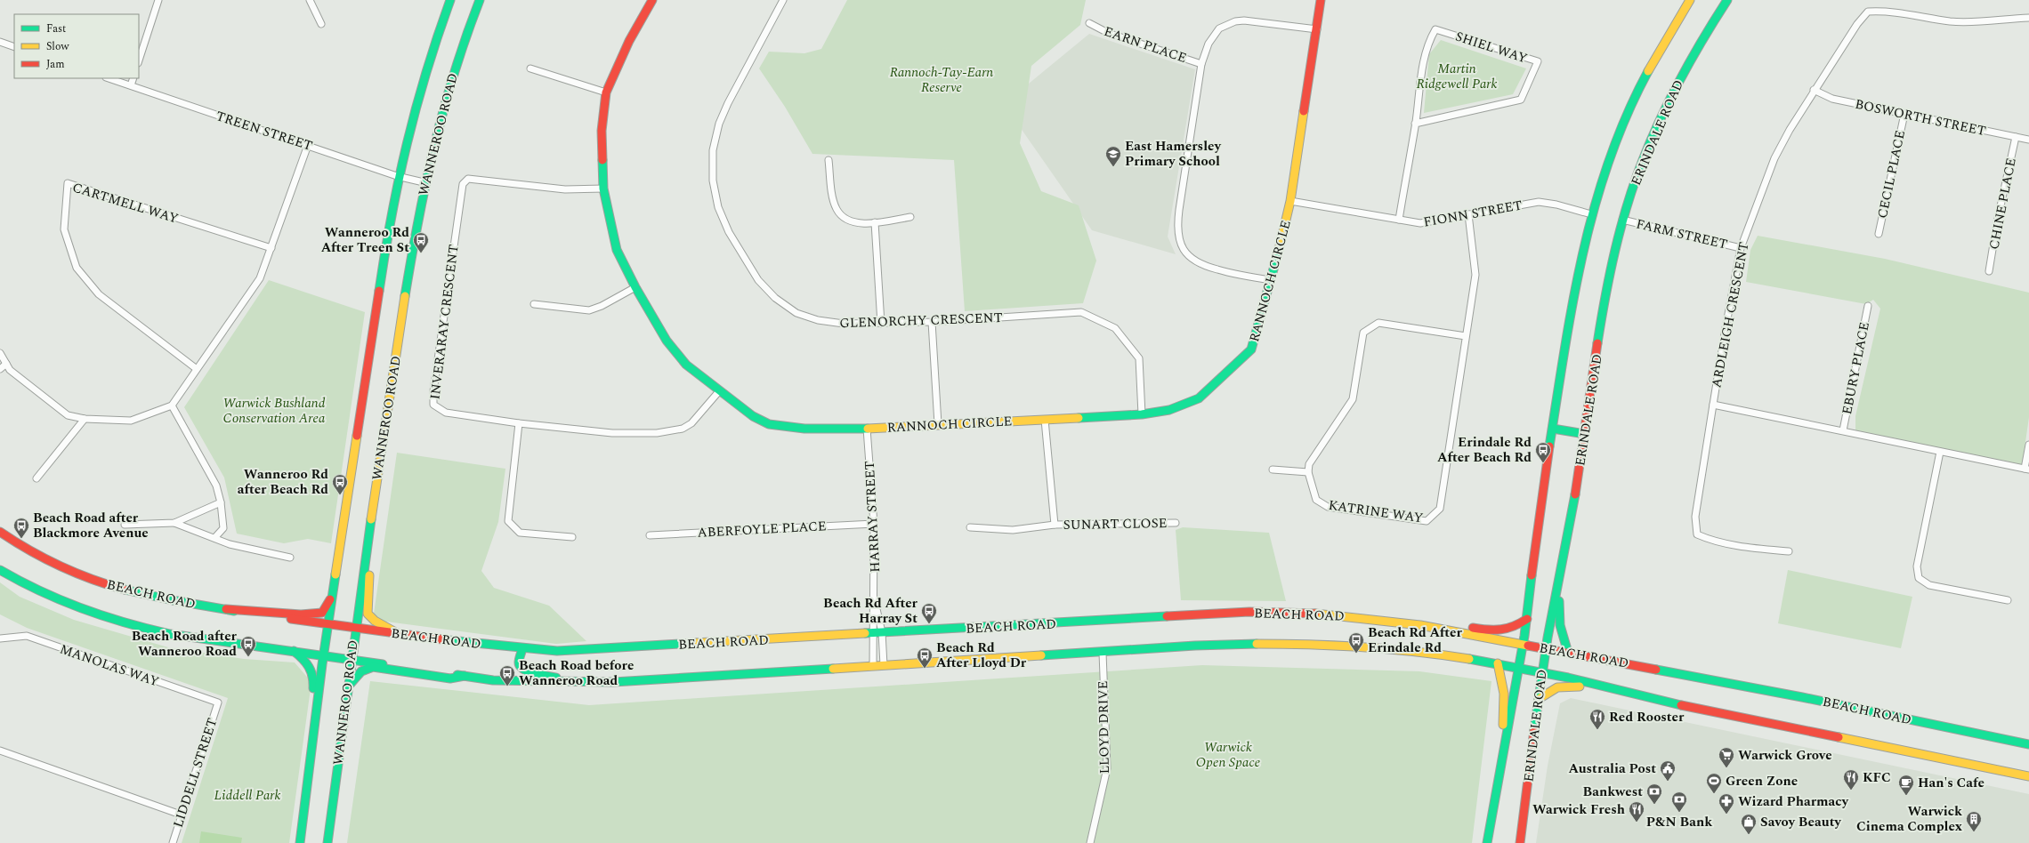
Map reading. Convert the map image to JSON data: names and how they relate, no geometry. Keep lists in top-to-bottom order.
{
  "streets": {
    "main road": [
      "ERINDALE ROAD",
      "WANNEROO ROAD",
      "RANNOCH CIRCLE",
      "BEACH ROAD"
    ],
    "street": [
      "EARN PLACE",
      "SHIEL WAY",
      "BOSWORTH STREET",
      "TREEN STREET",
      "CECIL PLACE",
      "CARTMELL WAY",
      "CHINE PLACE",
      "FIONN STREET",
      "FARM STREET",
      "ARDLEIGH CRESCENT",
      "GLENORCHY CRESCENT",
      "INVERARAY CRESCENT",
      "EBURY PLACE",
      "KATRINE WAY",
      "HARRAY STREET",
      "SUNART CLOSE",
      "ABERFOYLE PLACE",
      "MANOLAS WAY",
      "LLOYD DRIVE",
      "LIDDELL STREET"
    ]
  },
  "crossings": [
    ["SHIEL WAY", "FIONN STREET"],
    ["BOSWORTH STREET", "CECIL PLACE"],
    ["BOSWORTH STREET", "CHINE PLACE"],
    ["BOSWORTH STREET", "ARDLEIGH CRESCENT"],
    ["TREEN STREET", "WANNEROO ROAD"],
    ["ERINDALE ROAD", "FIONN STREET"],
    ["ERINDALE ROAD", "FARM STREET"],
    ["ERINDALE ROAD", "BEACH ROAD"],
    ["WANNEROO ROAD", "BEACH ROAD"],
    ["FIONN STREET", "RANNOCH CIRCLE"],
    ["FIONN STREET", "KATRINE WAY"],
    ["FARM STREET", "ARDLEIGH CRESCENT"],
    ["RANNOCH CIRCLE", "GLENORCHY CRESCENT"],
    ["RANNOCH CIRCLE", "INVERARAY CRESCENT"],
    ["RANNOCH CIRCLE", "HARRAY STREET"],
    ["RANNOCH CIRCLE", "SUNART CLOSE"],
    ["ARDLEIGH CRESCENT", "EBURY PLACE"],
    ["HARRAY STREET", "ABERFOYLE PLACE"],
    ["HARRAY STREET", "BEACH ROAD"],
    ["BEACH ROAD", "LLOYD DRIVE"],
    ["MANOLAS WAY", "LIDDELL STREET"]
  ],
  "parks": [
    "Martin Ridgewell Park",
    "Rannoch-Tay-Earn Reserve",
    "Warwick Bushland Conservation Area",
    "Warwick Open Space",
    "Liddell Park"
  ],
  "places": {
    "school or university": ["East Hamersley Primary School"],
    "bus stop": [
      "Wanneroo Rd After Treen St",
      "Erindale Rd After Beach Rd",
      "Wanneroo Rd after Beach Rd",
      "Beach Road after Blackmore Avenue",
      "Beach Rd After Harray St",
      "Beach Rd After Erindale Rd",
      "Beach Road after Wanneroo Road",
      "Beach Rd After Lloyd Dr",
      "Beach Road before Wanneroo Road"
    ],
    "restaurant": ["Red Rooster", "KFC", "Warwick Fresh"],
    "supermarket": ["Warwick Grove"],
    "public building": ["Australia Post"],
    "sports": ["Green Zone"],
    "cafe": ["Han's Cafe"],
    "bank": ["Bankwest", "P&N Bank"],
    "pharmacy": ["Wizard Pharmacy"],
    "building": ["Warwick Cinema Complex"],
    "shop": ["Savoy Beauty"]
  },
  "legend": ["Fast", "Slow", "Jam"]
}
